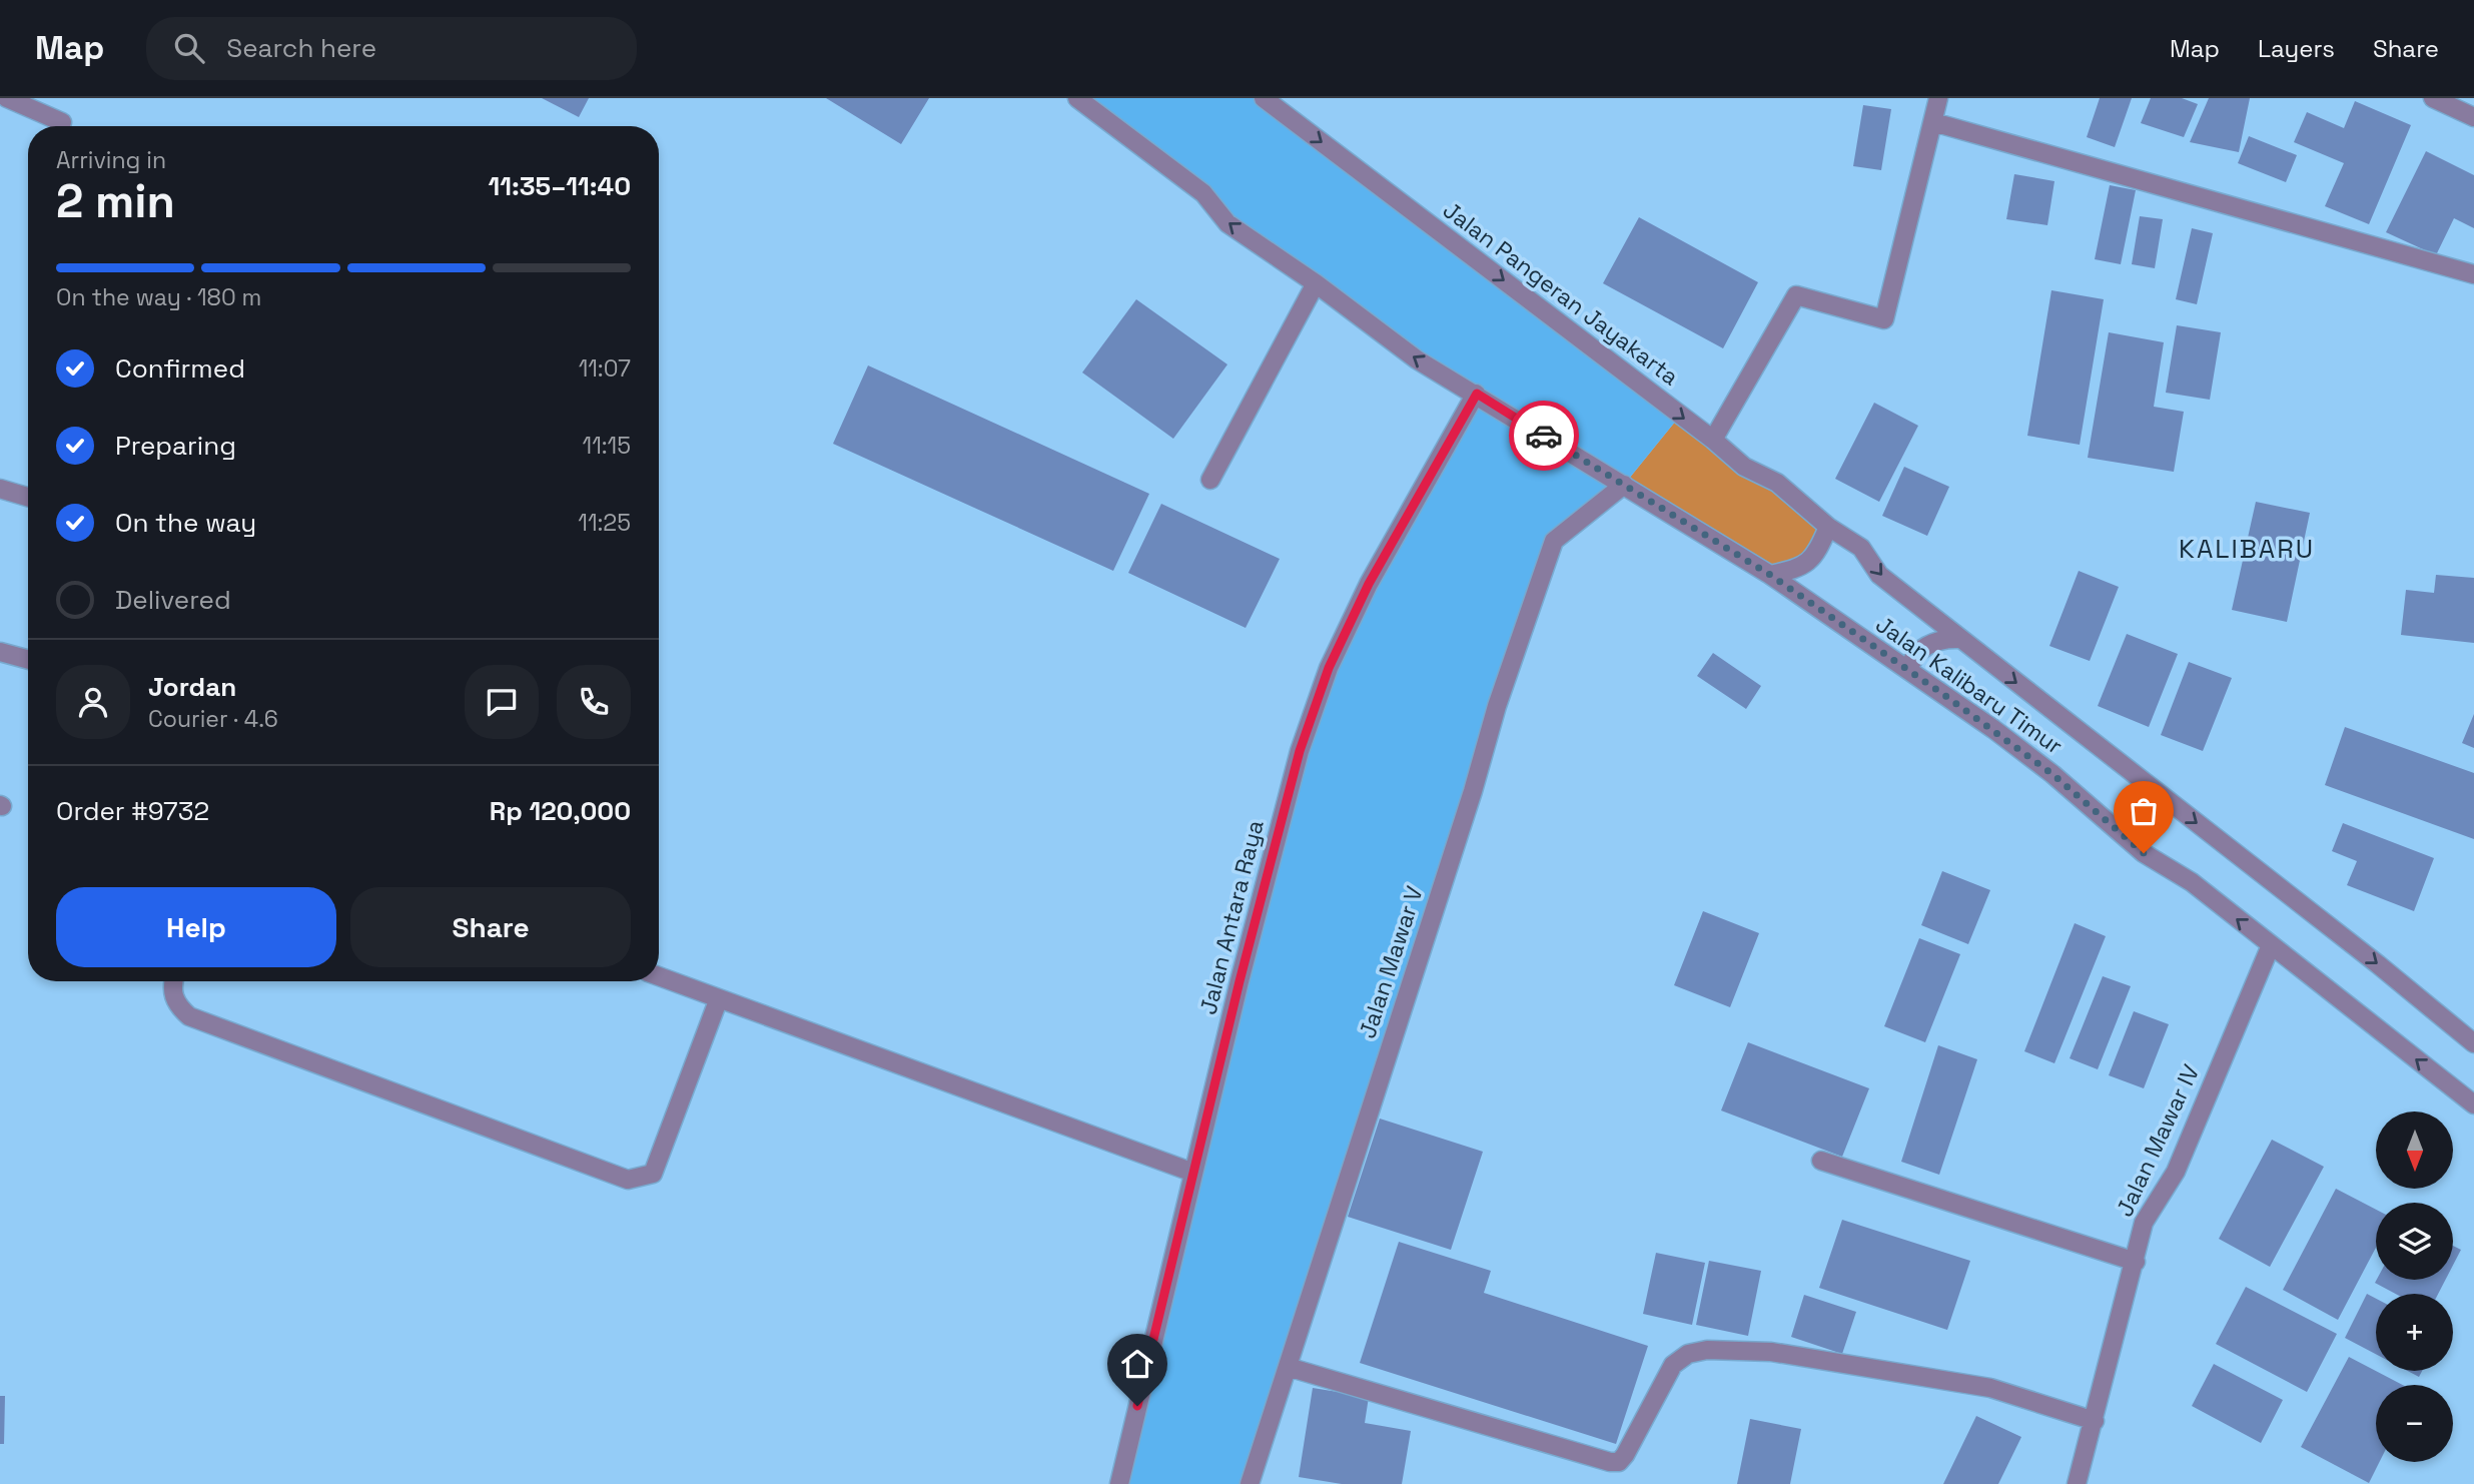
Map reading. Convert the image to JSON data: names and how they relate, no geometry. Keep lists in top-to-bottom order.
{
  "streets": {
    "street": [
      "Jalan Pangeran Jayakarta",
      "Jalan Kalibaru Timur",
      "Jalan Antara Raya",
      "Jalan Mawar V",
      "Jalan Mawar IV"
    ]
  },
  "crossings": [
    ["Jalan Pangeran Jayakarta", "Jalan Kalibaru Timur"],
    ["Jalan Kalibaru Timur", "Jalan Antara Raya"],
    ["Jalan Kalibaru Timur", "Jalan Mawar V"],
    ["Jalan Kalibaru Timur", "Jalan Mawar IV"]
  ],
  "districts": ["KALIBARU"],
  "north": "bottom",
  "page": {
    "header": "Map",
    "search": "Search here",
    "nav": ["Map", "Layers", "Share"],
    "heading": ["2 min", "Arriving in", "11:35–11:40"],
    "panel": [
      "Jordan",
      "Courier · 4.6",
      "Order #9732",
      "Rp 120,000"
    ],
    "bar": "On the way · 180 m",
    "list": [
      ["Confirmed", "11:07"],
      ["Preparing", "11:15"],
      ["On the way", "11:25"],
      "Delivered"
    ],
    "buttons": ["Help", "Share"],
    "map_buttons": ["+", "−"]
  }
}
